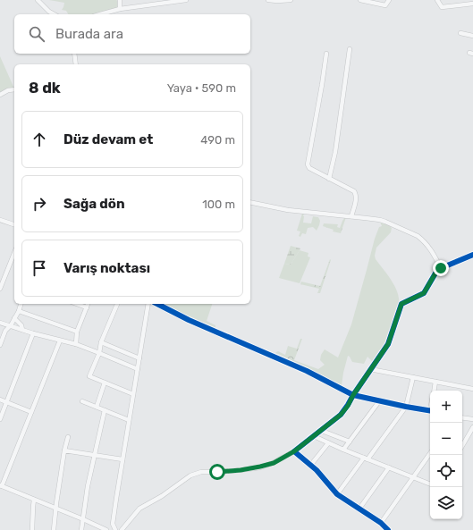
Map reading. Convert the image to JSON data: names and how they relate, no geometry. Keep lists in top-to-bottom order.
{
  "page": {
    "search": "Burada ara",
    "heading": ["8 dk", "Yaya · 590 m"],
    "list": [
      ["Düz devam et", "490 m"],
      ["Sağa dön", "100 m"],
      "Varış noktası"
    ],
    "map_buttons": ["+", "−"]
  }
}
